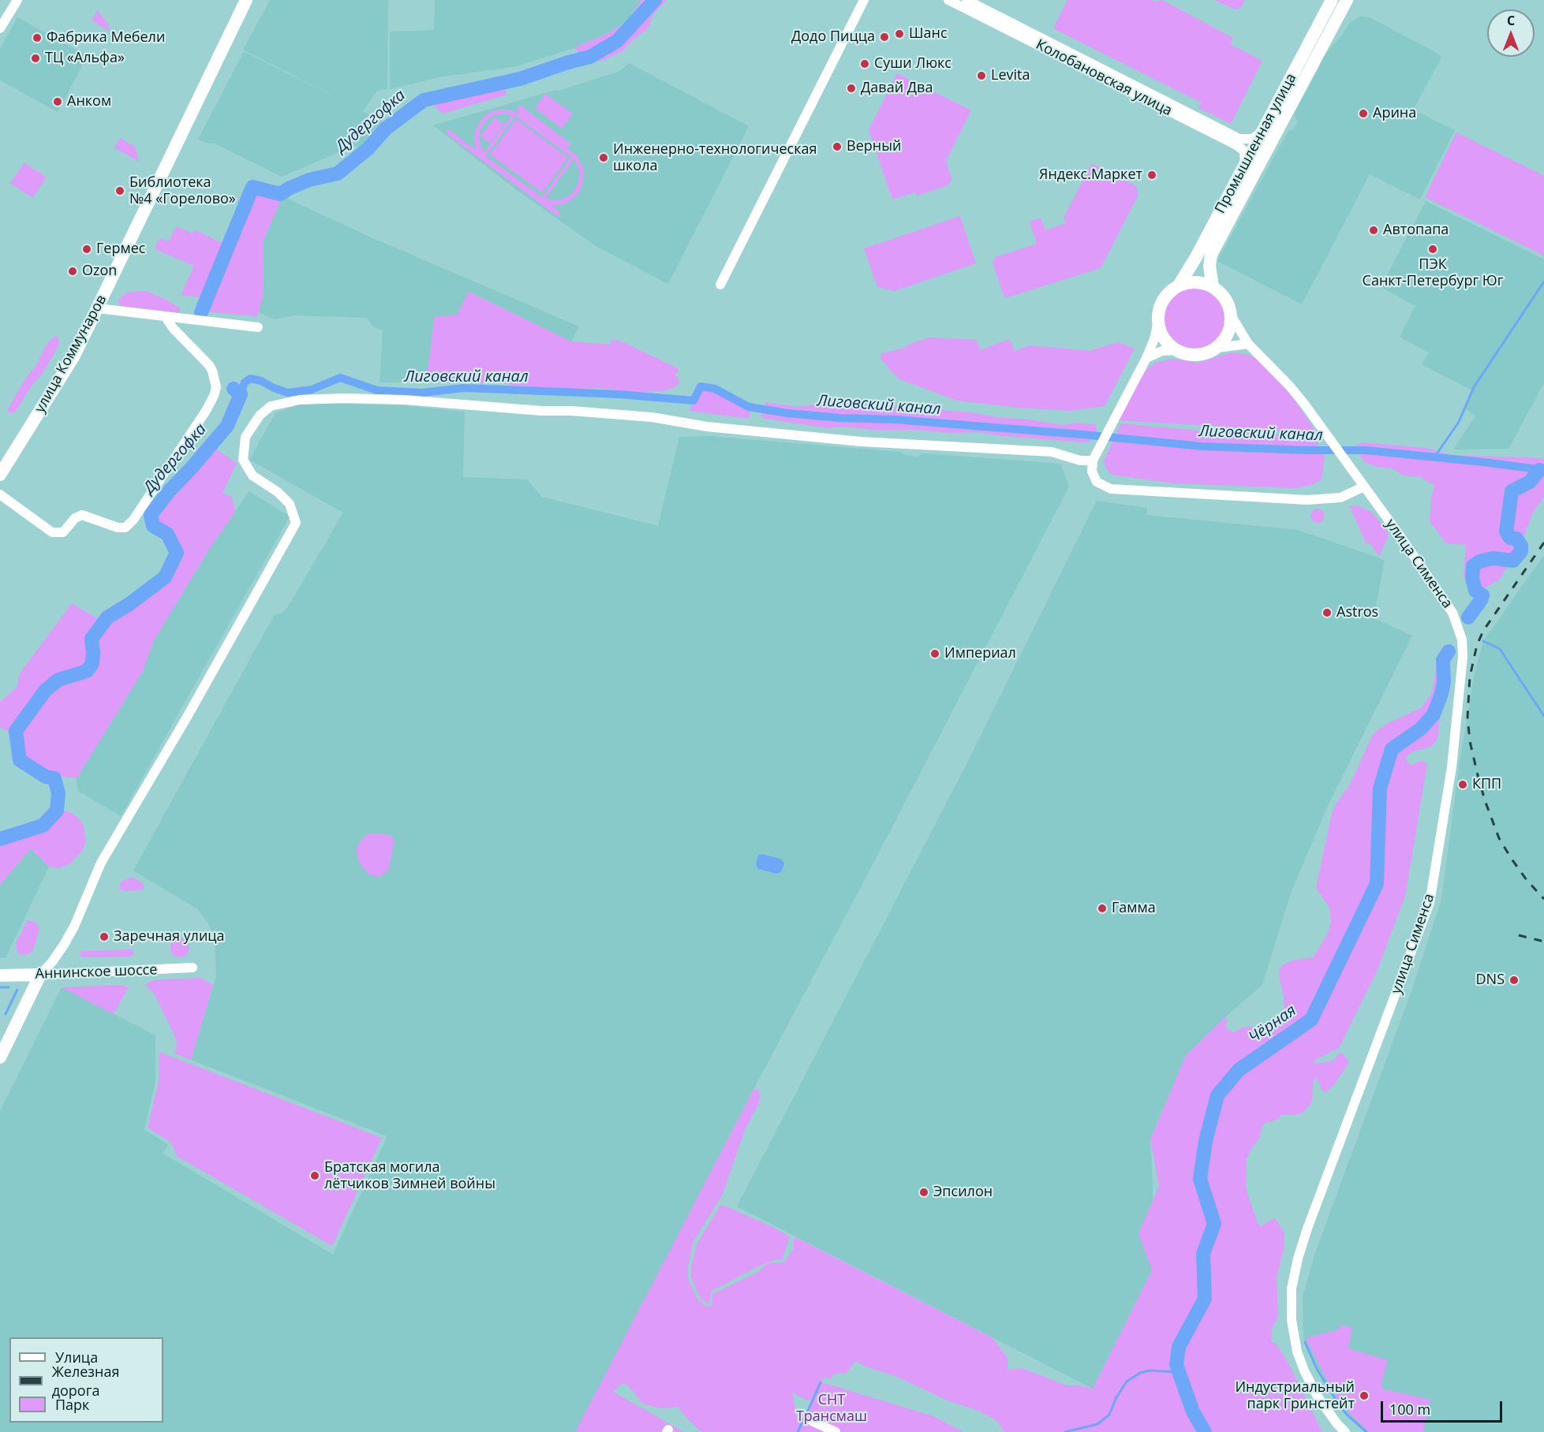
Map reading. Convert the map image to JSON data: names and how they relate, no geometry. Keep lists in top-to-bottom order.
{
  "streets": {
    "street": [
      "Колобановская улица",
      "Промышленная улица",
      "улица Коммунаров",
      "улица Сименса",
      "Аннинское шоссе"
    ]
  },
  "crossings": [
    ["Колобановская улица", "Промышленная улица"],
    ["Промышленная улица", "улица Сименса"]
  ],
  "water": ["Дудергофка", "Лиговский канал", "Чёрная"],
  "parks": ["СНТ Трансмаш"],
  "places": [
    "Шанс",
    "Додо Пицца",
    "Фабрика Мебели",
    "ТЦ «Альфа»",
    "Суши Люкс",
    "Levita",
    "Давай Два",
    "Анком",
    "Арина",
    "Верный",
    "Инженерно-технологическая школа",
    "Яндекс.Маркет",
    "Библиотека №4 «Горелово»",
    "Автопапа",
    "Гермес",
    "ПЭК Санкт-Петербург Юг",
    "Ozon",
    "Astros",
    "Империал",
    "КПП",
    "Гамма",
    "Заречная улица",
    "DNS",
    "Братская могила лётчиков Зимней войны",
    "Эпсилон",
    "Индустриальный парк Гринстейт"
  ],
  "legend": ["Улица", "Железная дорога", "Парк"],
  "scale_bar": "100 m",
  "north": "top"
}
